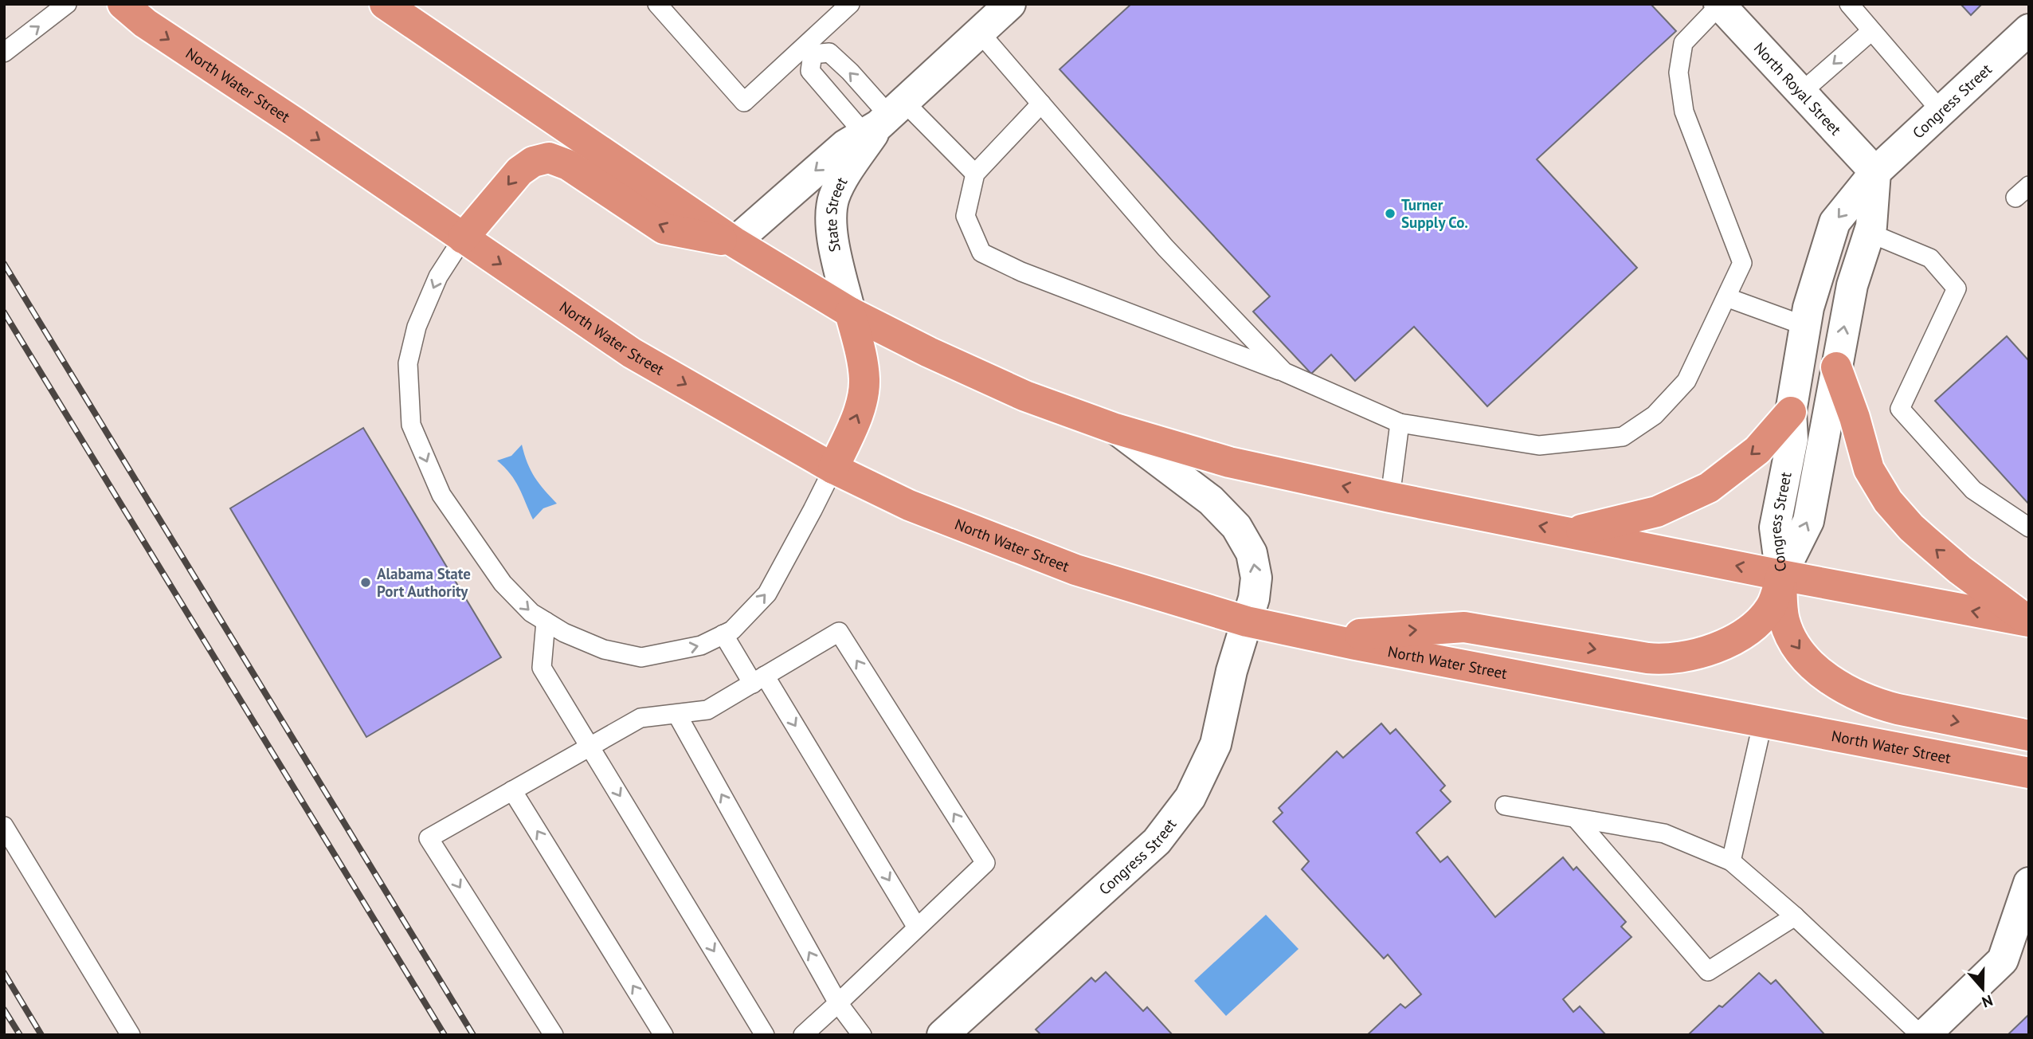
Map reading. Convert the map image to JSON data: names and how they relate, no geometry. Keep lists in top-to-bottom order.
{
  "streets": {
    "highway": ["North Water Street"],
    "street": ["North Royal Street", "Congress Street", "State Street"]
  },
  "crossings": [
    ["North Water Street", "Congress Street"],
    ["North Royal Street", "Congress Street"]
  ],
  "places": ["Turner Supply Co.", "Alabama State Port Authority"],
  "north": "bottom"
}
